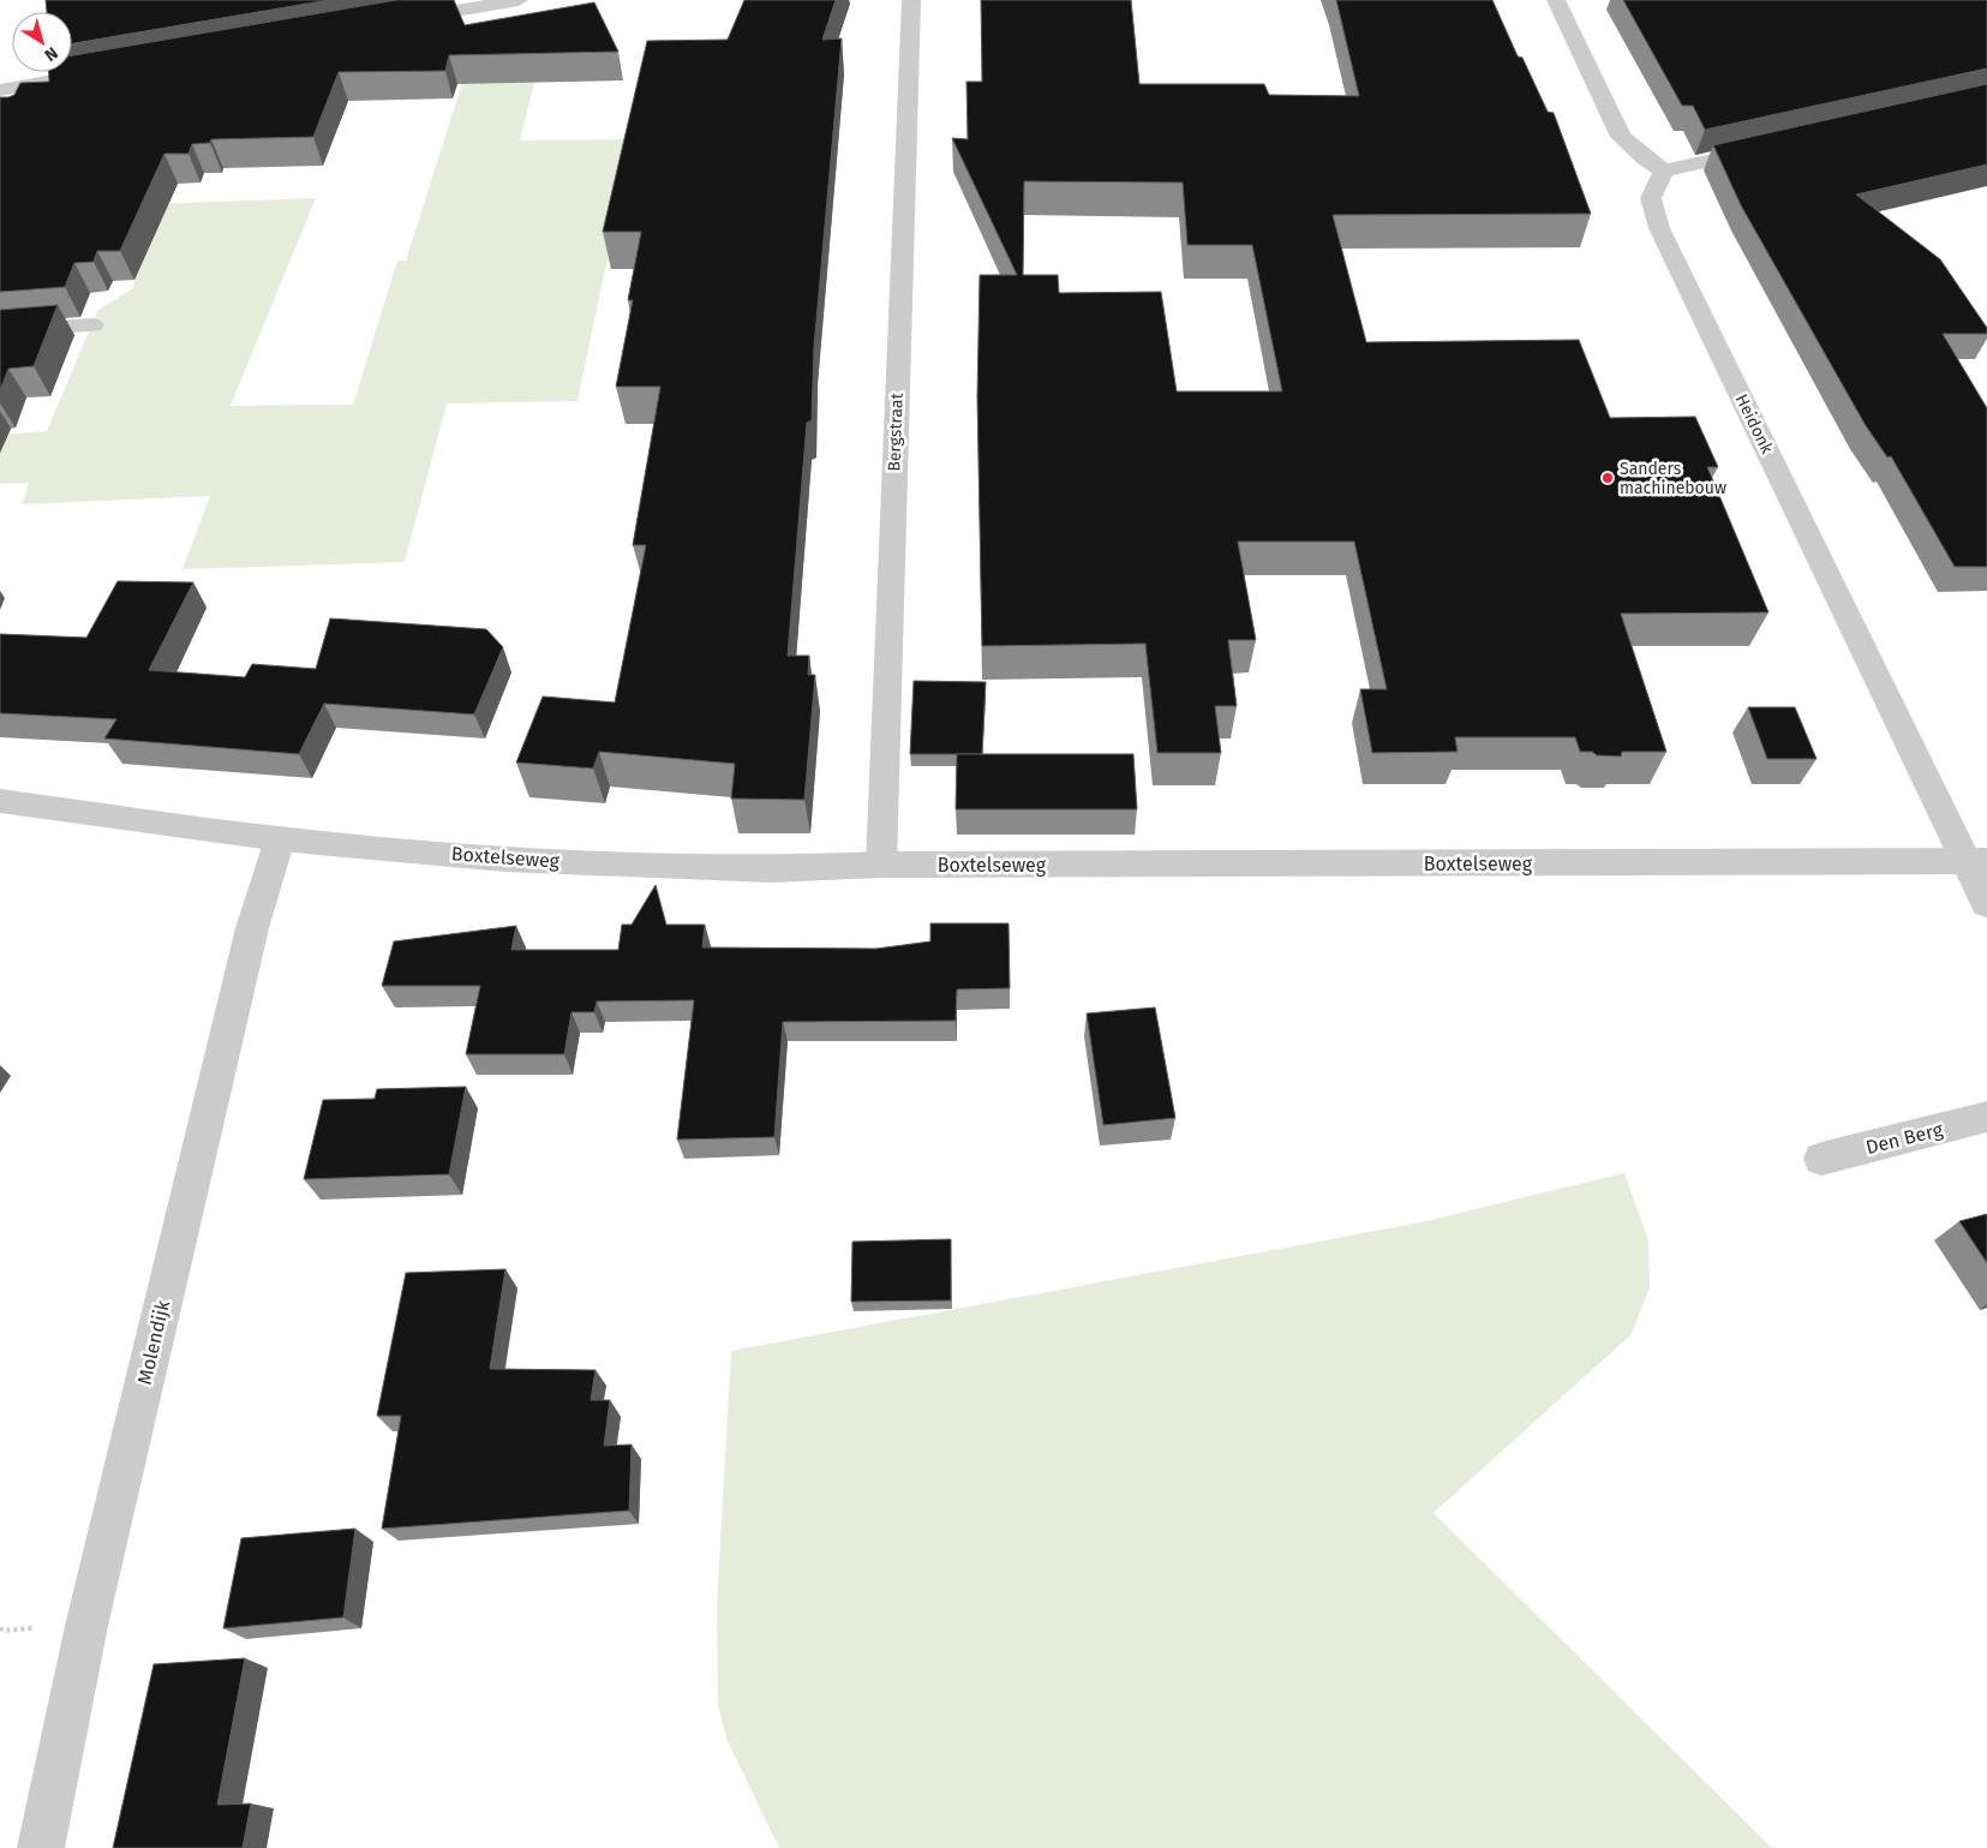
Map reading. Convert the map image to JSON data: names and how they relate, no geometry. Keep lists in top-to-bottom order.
{
  "streets": {
    "street": [
      "Heidonk",
      "Bergstraat",
      "Boxtelseweg",
      "Den Berg",
      "Molendijk"
    ]
  },
  "crossings": [
    ["Heidonk", "Boxtelseweg"],
    ["Bergstraat", "Boxtelseweg"],
    ["Boxtelseweg", "Molendijk"]
  ],
  "places": ["Sanders machinebouw"],
  "north": "bottom right"
}
